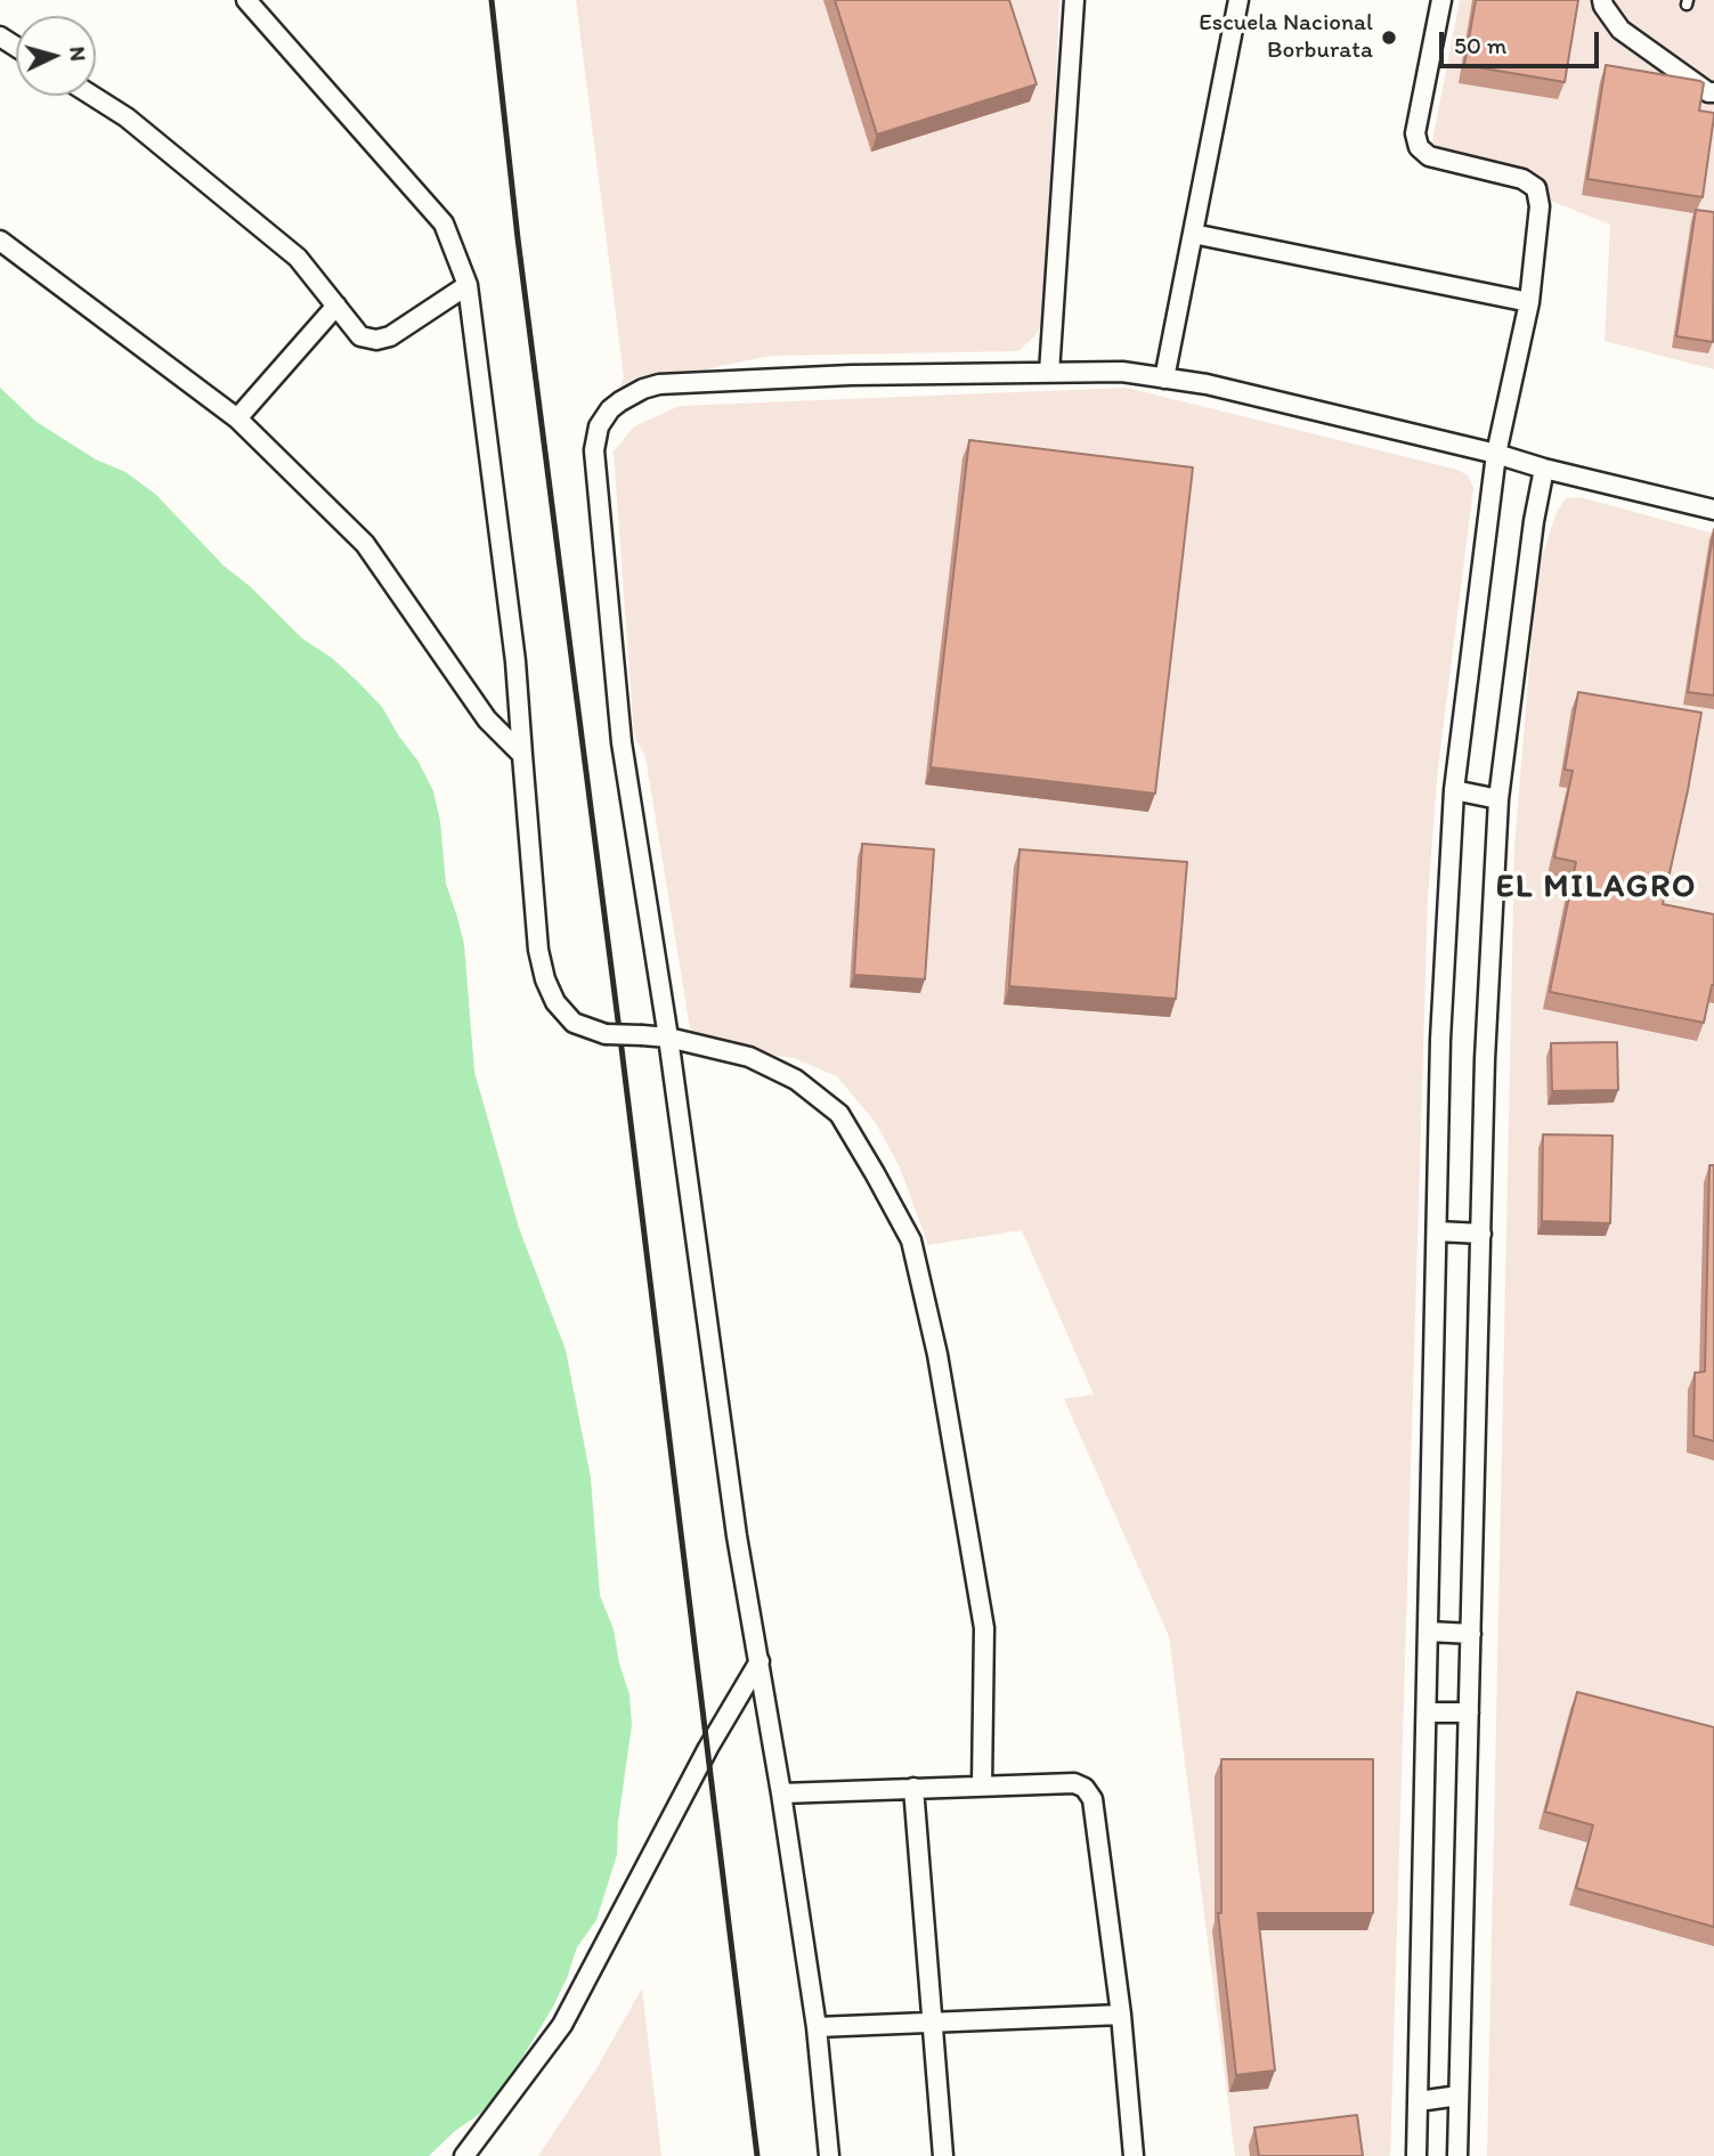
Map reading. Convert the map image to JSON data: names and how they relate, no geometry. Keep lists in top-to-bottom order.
{
  "districts": ["EL MILAGRO"],
  "places": ["Escuela Nacional Borburata"],
  "scale_bar": "50 m",
  "north": "right"
}
